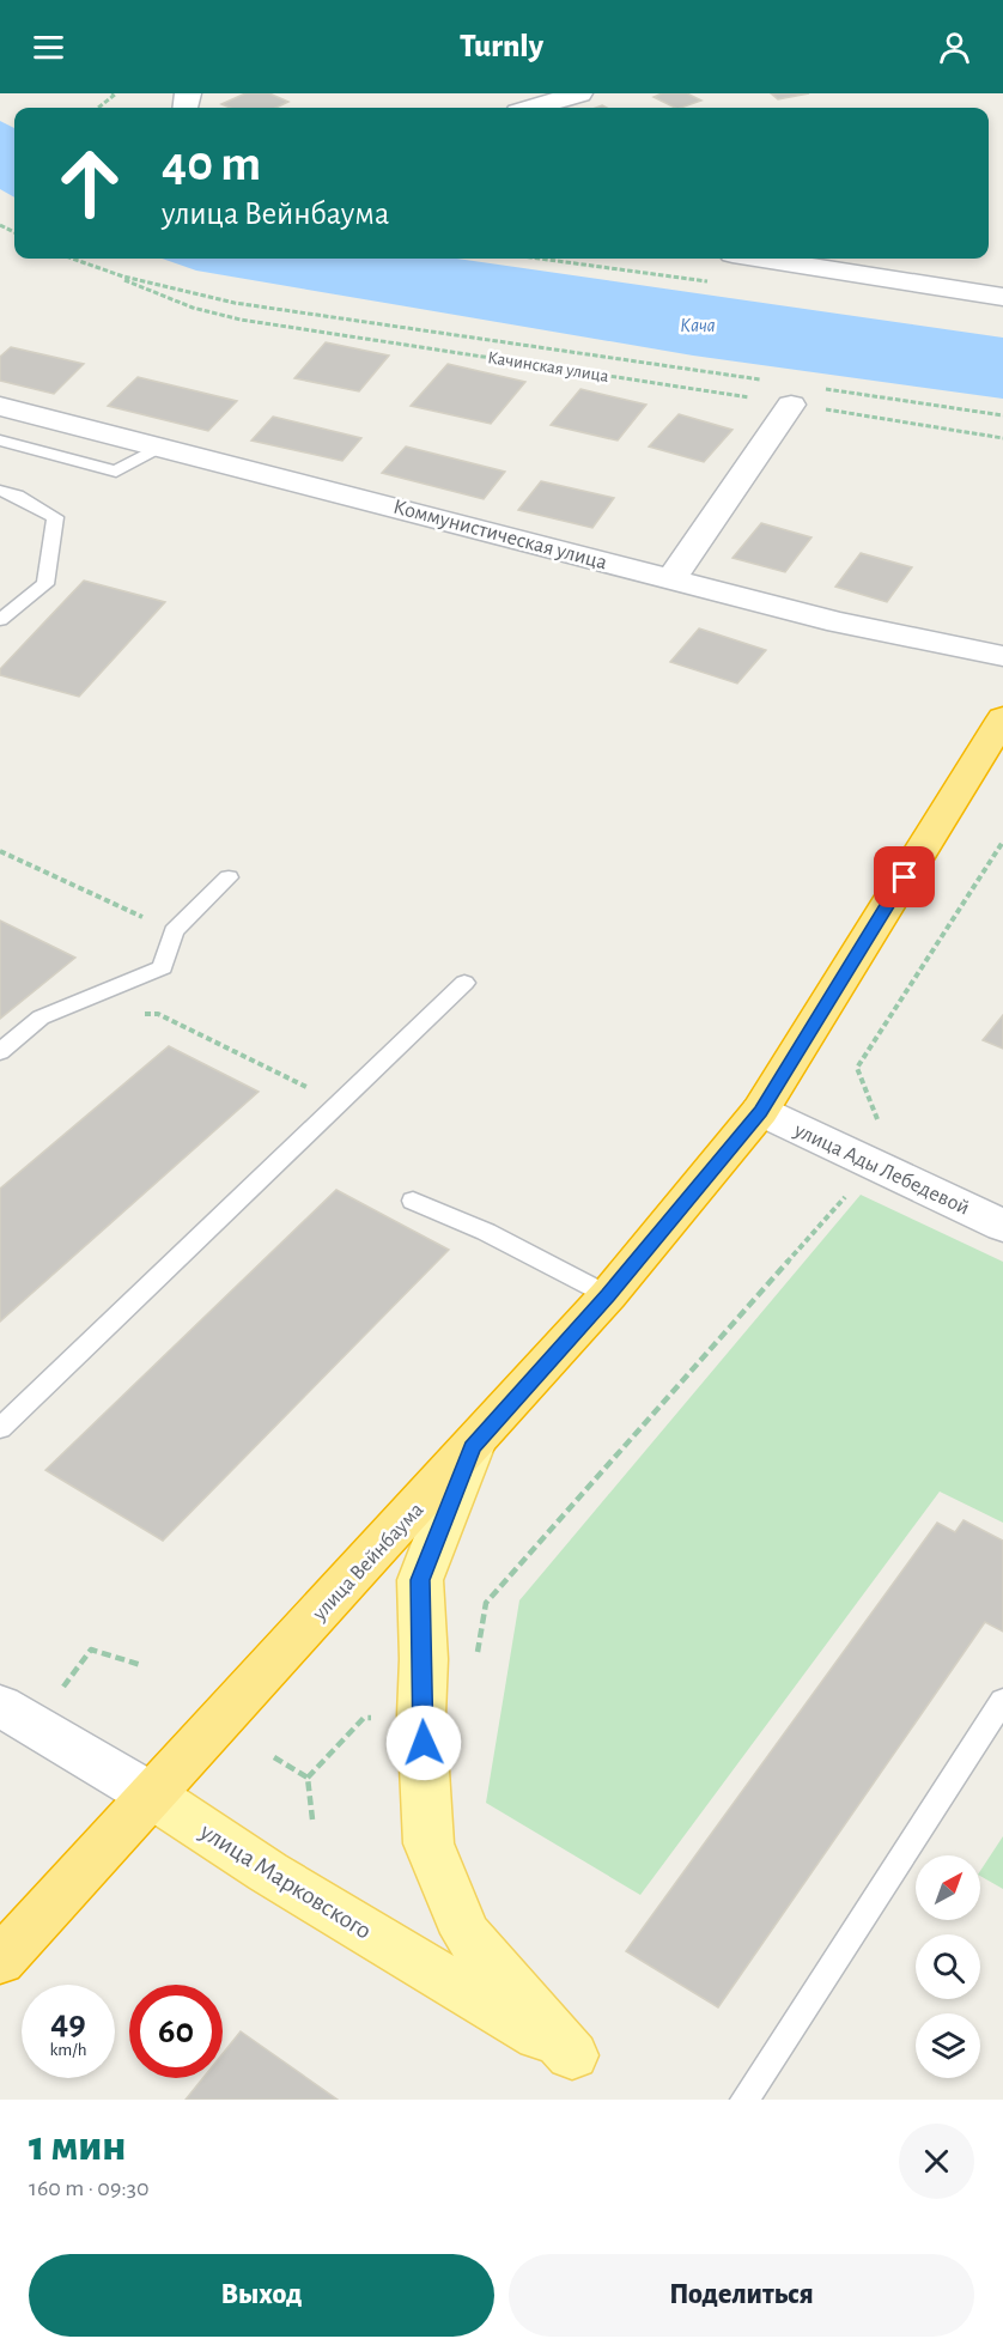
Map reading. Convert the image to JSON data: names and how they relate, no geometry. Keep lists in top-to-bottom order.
{
  "streets": {
    "highway": ["улица Вейнбаума"],
    "main road": ["улица Марковского"],
    "street": ["Коммунистическая улица", "улица Ады Лебедевой"],
    "path": ["Качинская улица"]
  },
  "crossings": [
    ["улица Ады Лебедевой", "улица Вейнбаума"],
    ["улица Вейнбаума", "улица Марковского"]
  ],
  "water": ["Кача"],
  "north": "top right",
  "page": {
    "header": "Turnly",
    "turn": ["40 m", "улица Вейнбаума"],
    "speed": "49 km/h",
    "limit": "60",
    "heading": ["1 мин", "160 m · 09:30"],
    "buttons": ["Выход", "Поделиться"]
  }
}
